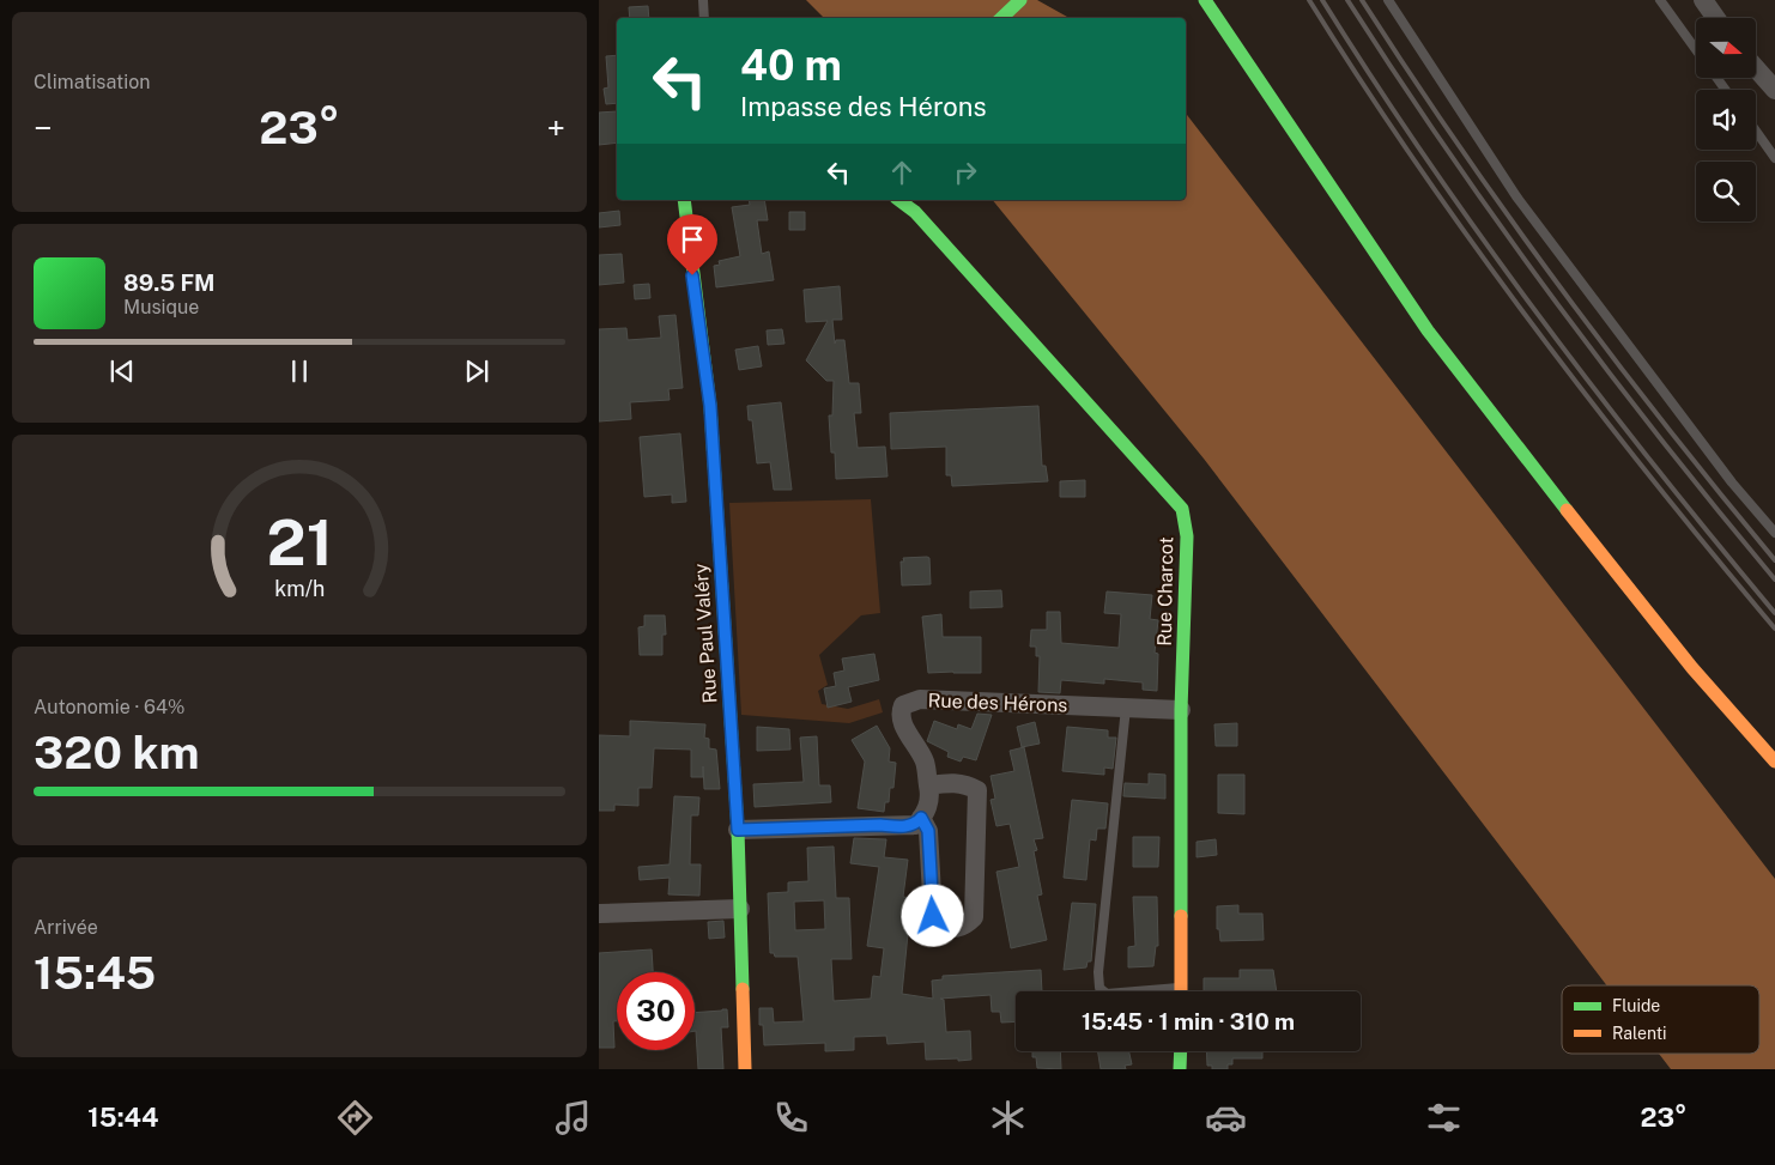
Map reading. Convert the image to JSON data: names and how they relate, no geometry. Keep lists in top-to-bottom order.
{
  "streets": {
    "street": ["Rue Charcot", "Rue Paul Valéry", "Rue des Hérons"]
  },
  "crossings": [
    ["Rue Charcot", "Rue des Hérons"]
  ],
  "legend": ["Fluide", "Ralenti"],
  "north": "right",
  "page": {
    "tile": [
      "Climatisation",
      ["Autonomie · 64%", "320 km"],
      ["Arrivée", "15:45"]
    ],
    "turn": ["40 m", "Impasse des Hérons"],
    "heat": ["−", "23°", "+"],
    "song": ["89.5 FM", "Musique"],
    "limit": "30",
    "trip": "15:45 · 1 min · 310 m",
    "tabs": ["15:44", "23°"],
    "gauge": ["21", "km/h"]
  }
}
